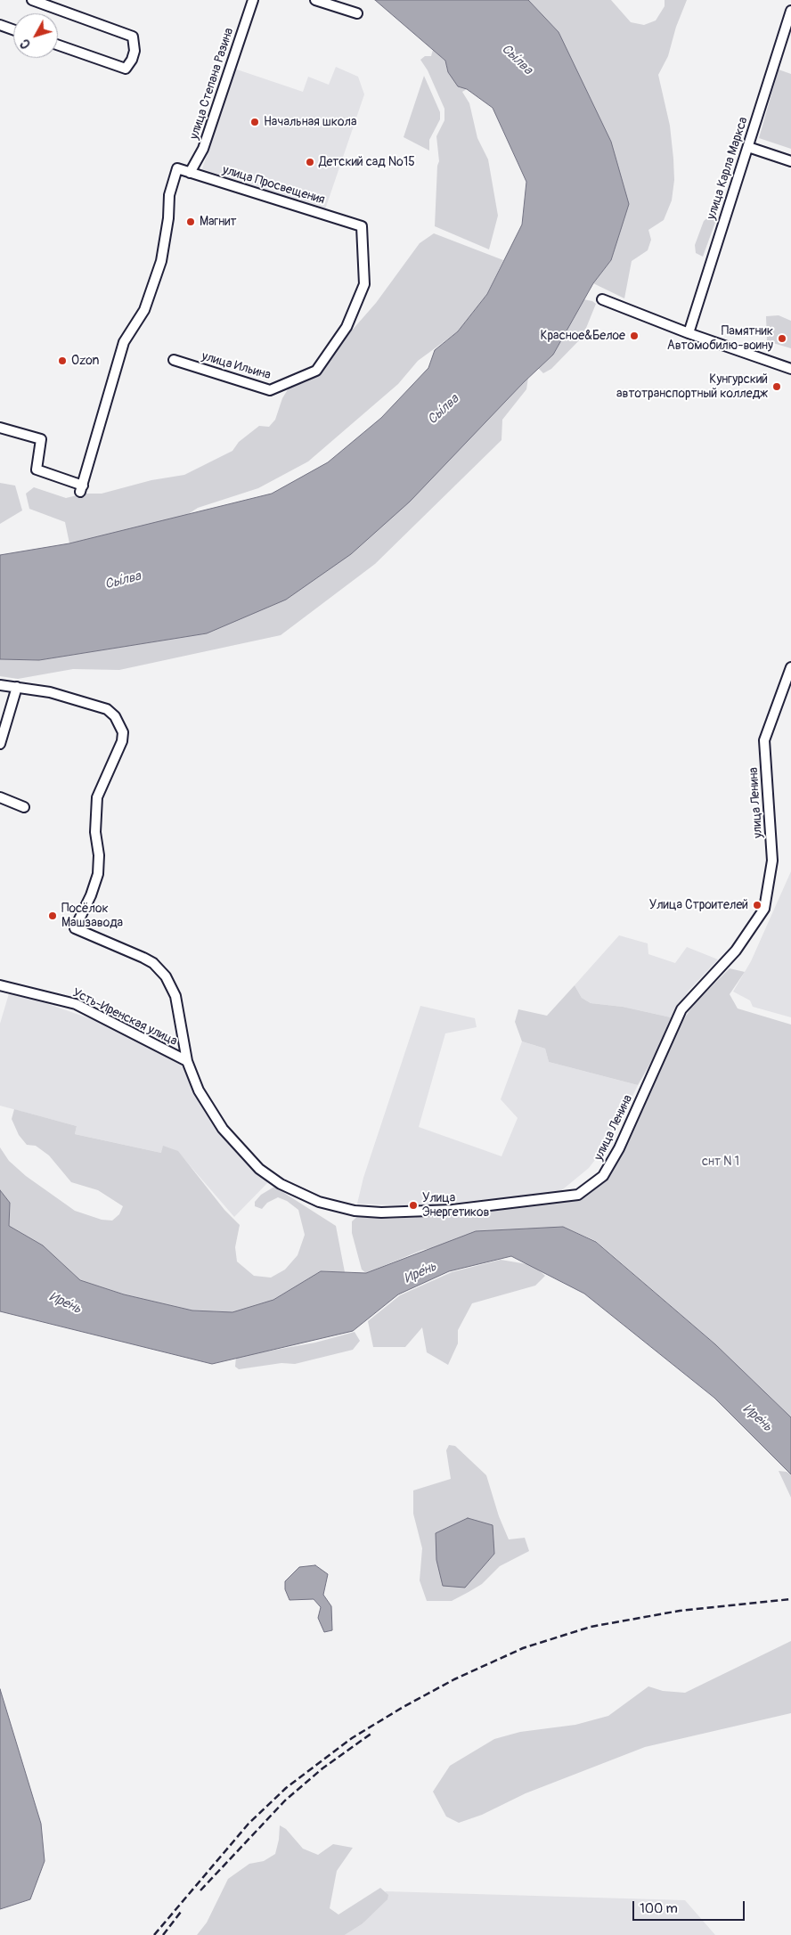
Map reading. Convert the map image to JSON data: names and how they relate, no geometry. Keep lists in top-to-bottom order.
{
  "streets": {
    "street": [
      "улица Степана Разина",
      "улица Карла Маркса",
      "улица Просвещения",
      "улица Ильина",
      "улица Ленина",
      "Усть-Иренская улица"
    ]
  },
  "crossings": [
    ["улица Степана Разина", "улица Просвещения"],
    ["улица Просвещения", "улица Ильина"],
    ["улица Ленина", "Усть-Иренская улица"]
  ],
  "water": ["Сы́лва", "Ире́нь"],
  "parks": ["снт N 1"],
  "places": [
    "Начальная школа",
    "Детский сад №15",
    "Магнит",
    "Красное&Белое",
    "Памятник Автомобилю-воину",
    "Ozon",
    "Кунгурский автотранспортный колледж",
    "Улица Строителей",
    "Посёлок Машзавода",
    "Улица Энергетиков"
  ],
  "scale_bar": "100 m",
  "north": "bottom left"
}
